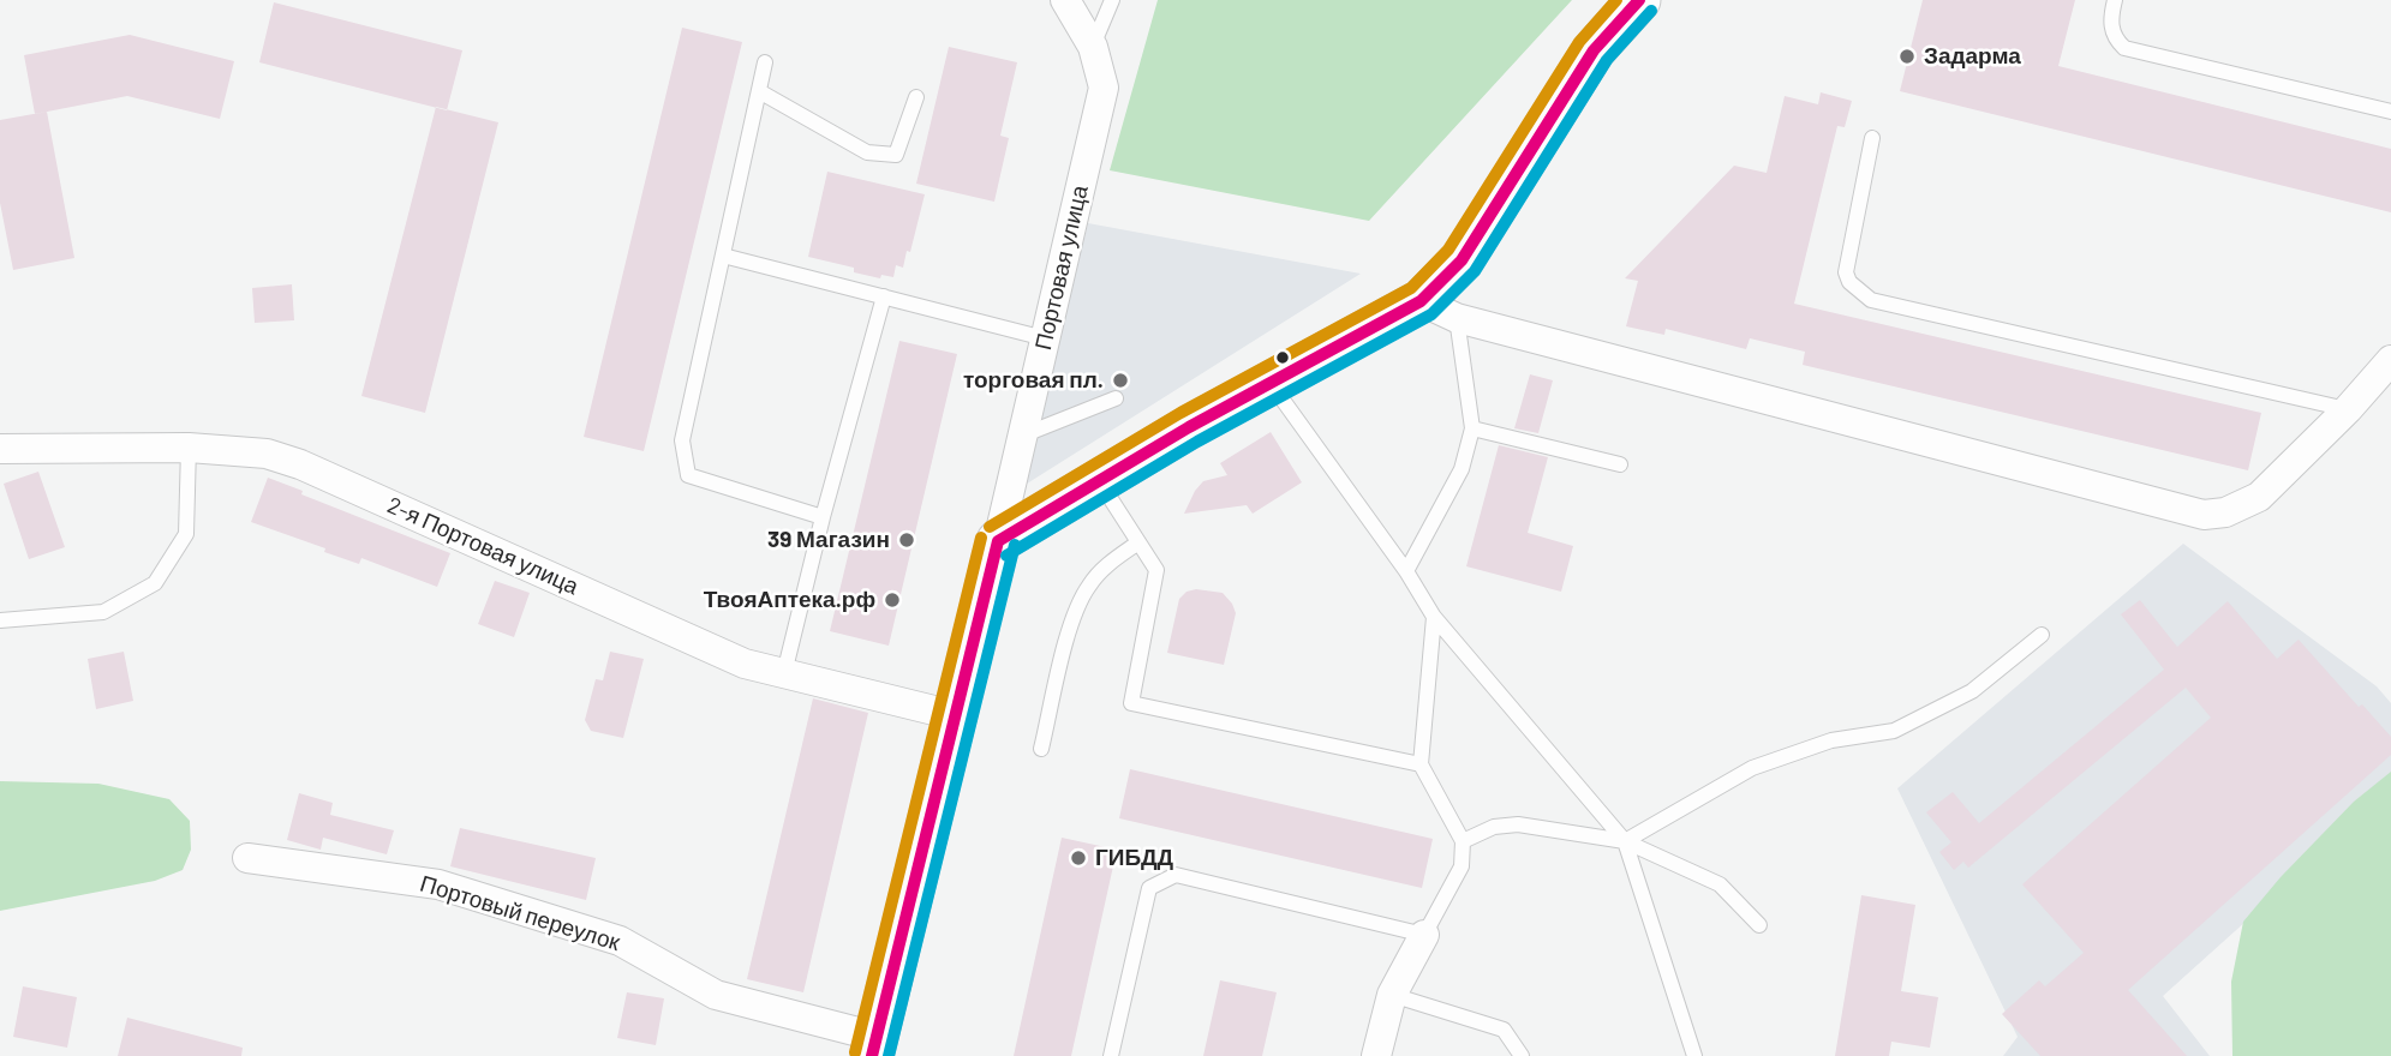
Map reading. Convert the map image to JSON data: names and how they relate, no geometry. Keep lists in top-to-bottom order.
{
  "streets": {
    "street": ["Портовая улица", "2-я Портовая улица", "Портовый переулок"]
  },
  "places": [
    "Задарма",
    "торговая пл.",
    "39 Магазин",
    "ТвояАптека.рф",
    "ГИБДД"
  ]
}
